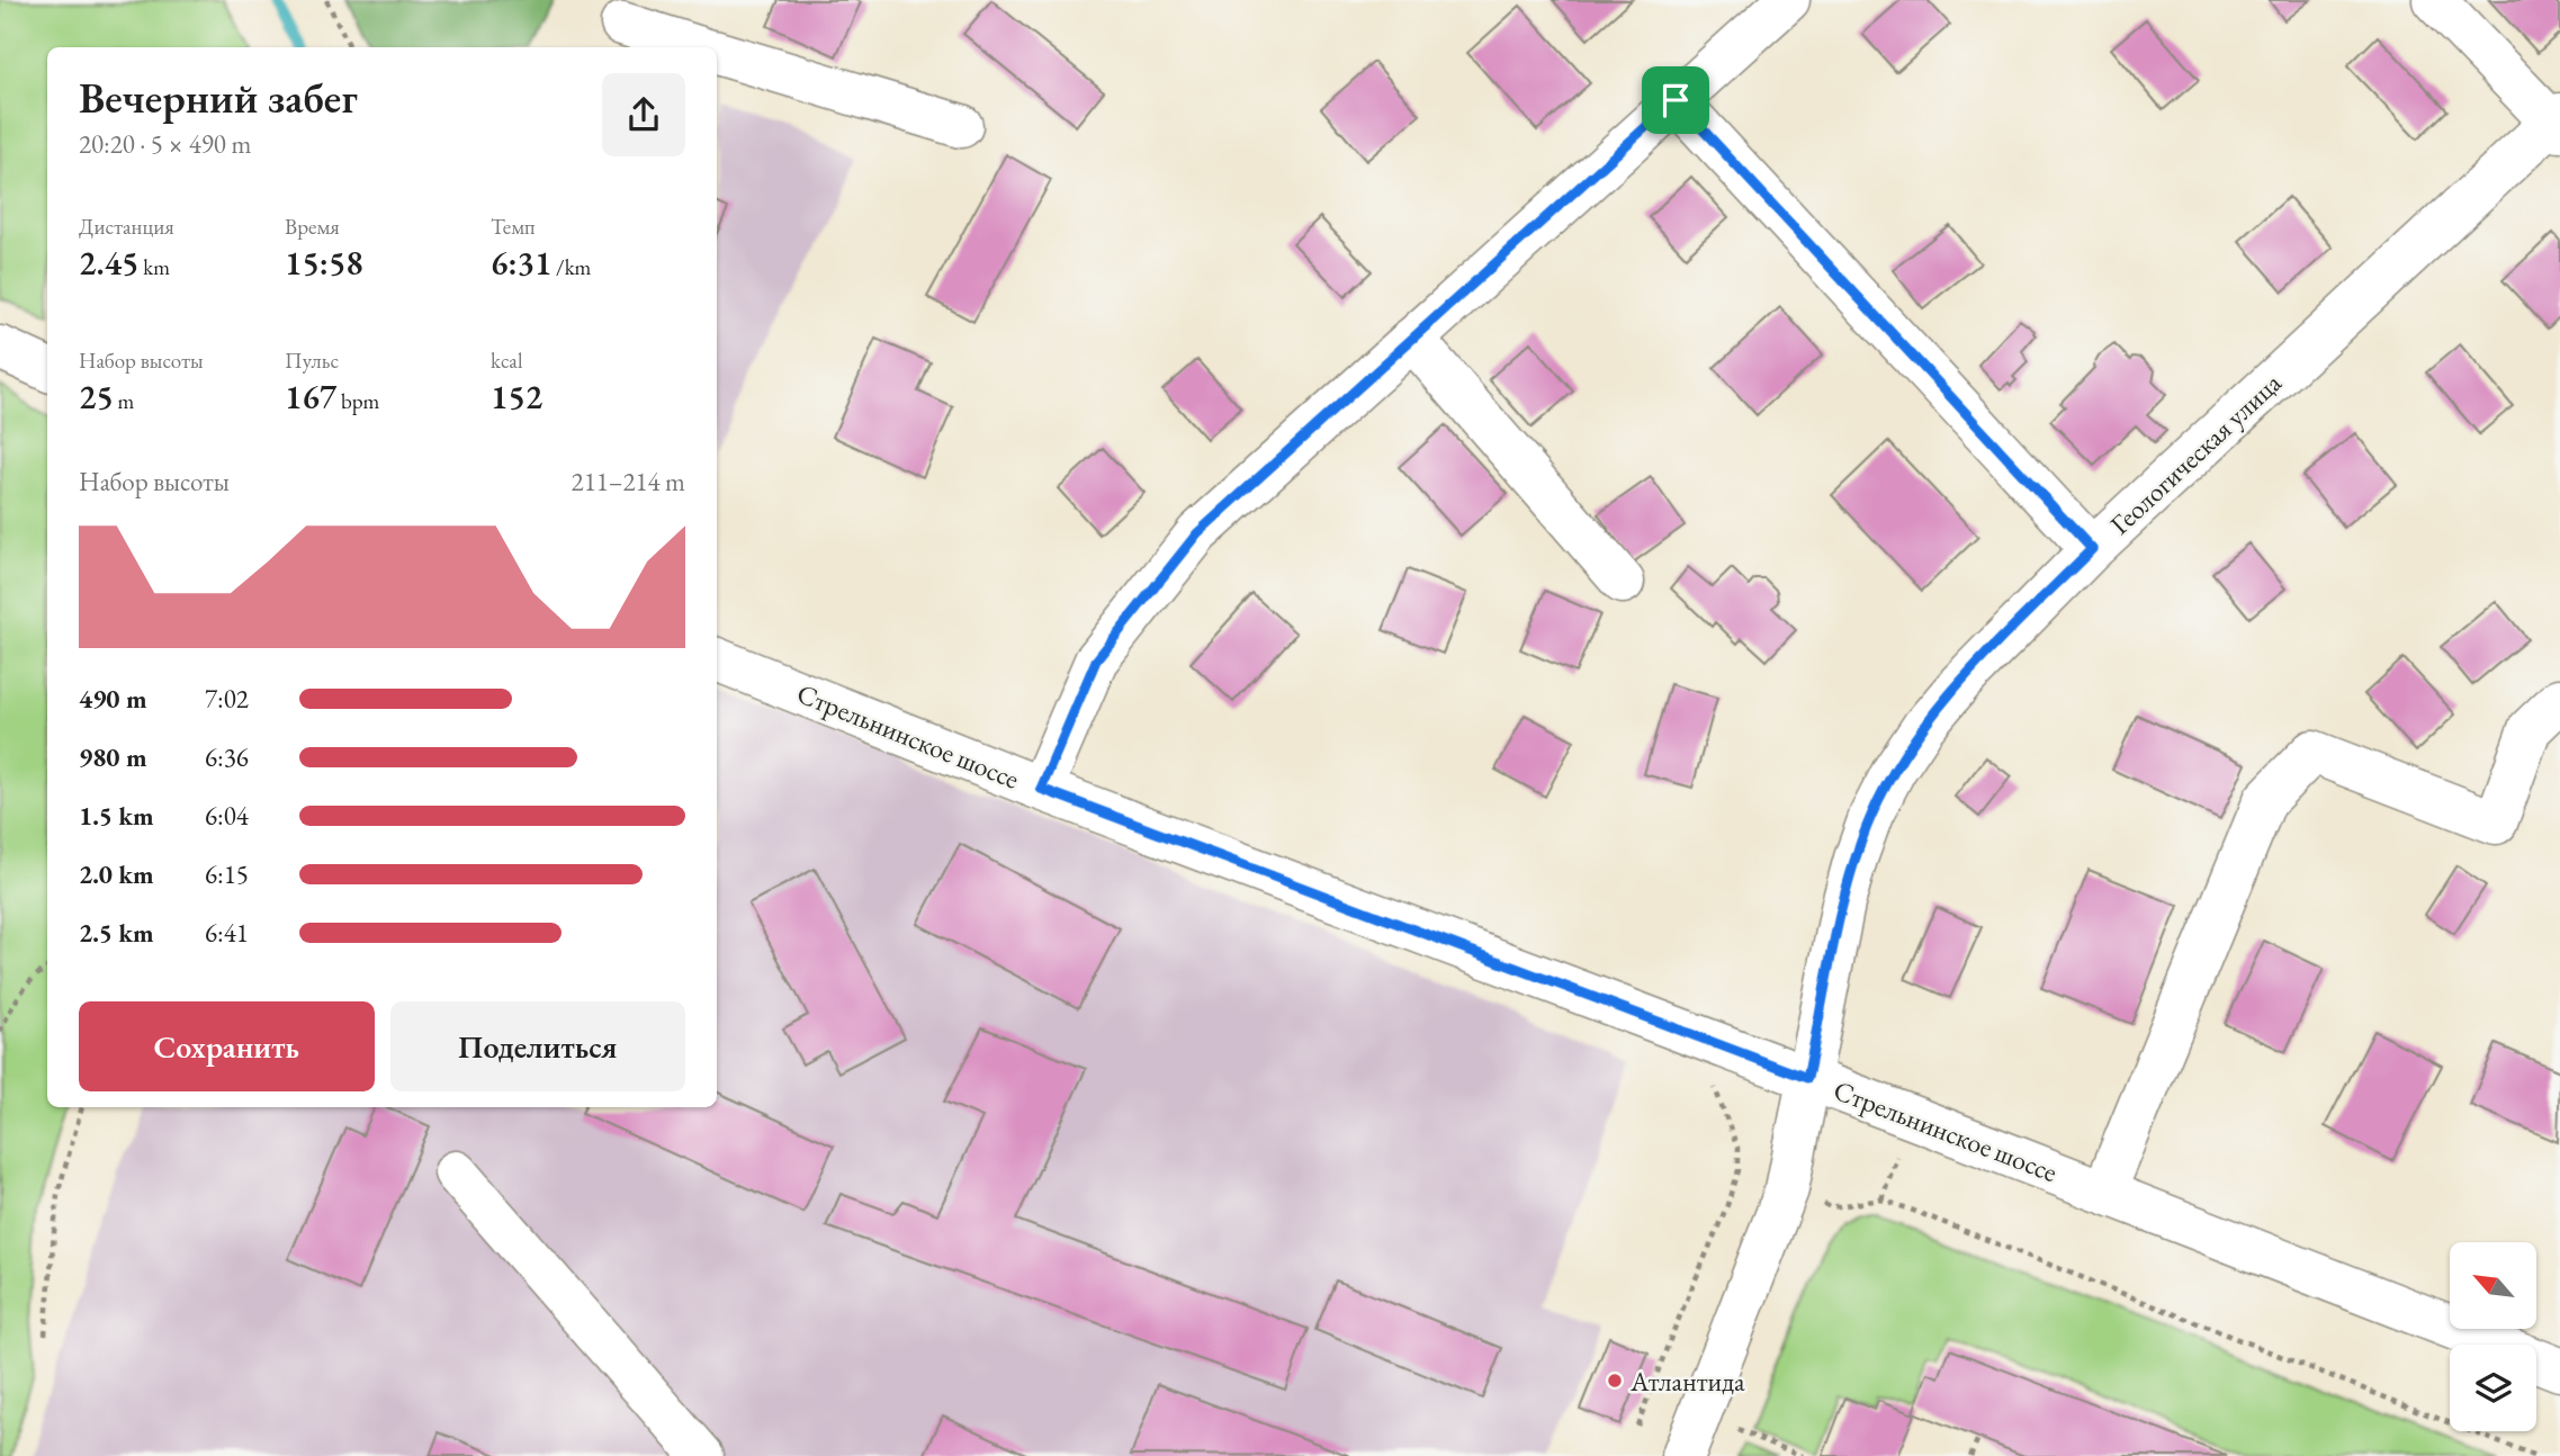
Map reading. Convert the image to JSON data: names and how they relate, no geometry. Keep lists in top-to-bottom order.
{
  "streets": {
    "street": ["Геологическая улица", "Стрельнинское шоссе"]
  },
  "crossings": [
    ["Геологическая улица", "Стрельнинское шоссе"]
  ],
  "places": ["Атлантида"],
  "north": "top left",
  "page": {
    "heading": ["Вечерний забег", "20:20 · 5 × 490 m"],
    "stats": [
      ["Дистанция", "2.45 km"],
      ["Время", "15:58"],
      ["Темп", "6:31 /km"],
      ["Набор высоты", "25 m"],
      ["Пульс", "167 bpm"],
      ["kcal", "152"]
    ],
    "chart": ["Набор высоты", "211–214 m"],
    "list": [
      {
        "name": "490 m",
        "note": "7:02"
      },
      {
        "name": "980 m",
        "note": "6:36"
      },
      {
        "name": "1.5 km",
        "note": "6:04"
      },
      {
        "name": "2.0 km",
        "note": "6:15"
      },
      {
        "name": "2.5 km",
        "note": "6:41"
      }
    ],
    "buttons": ["Сохранить", "Поделиться"]
  }
}
